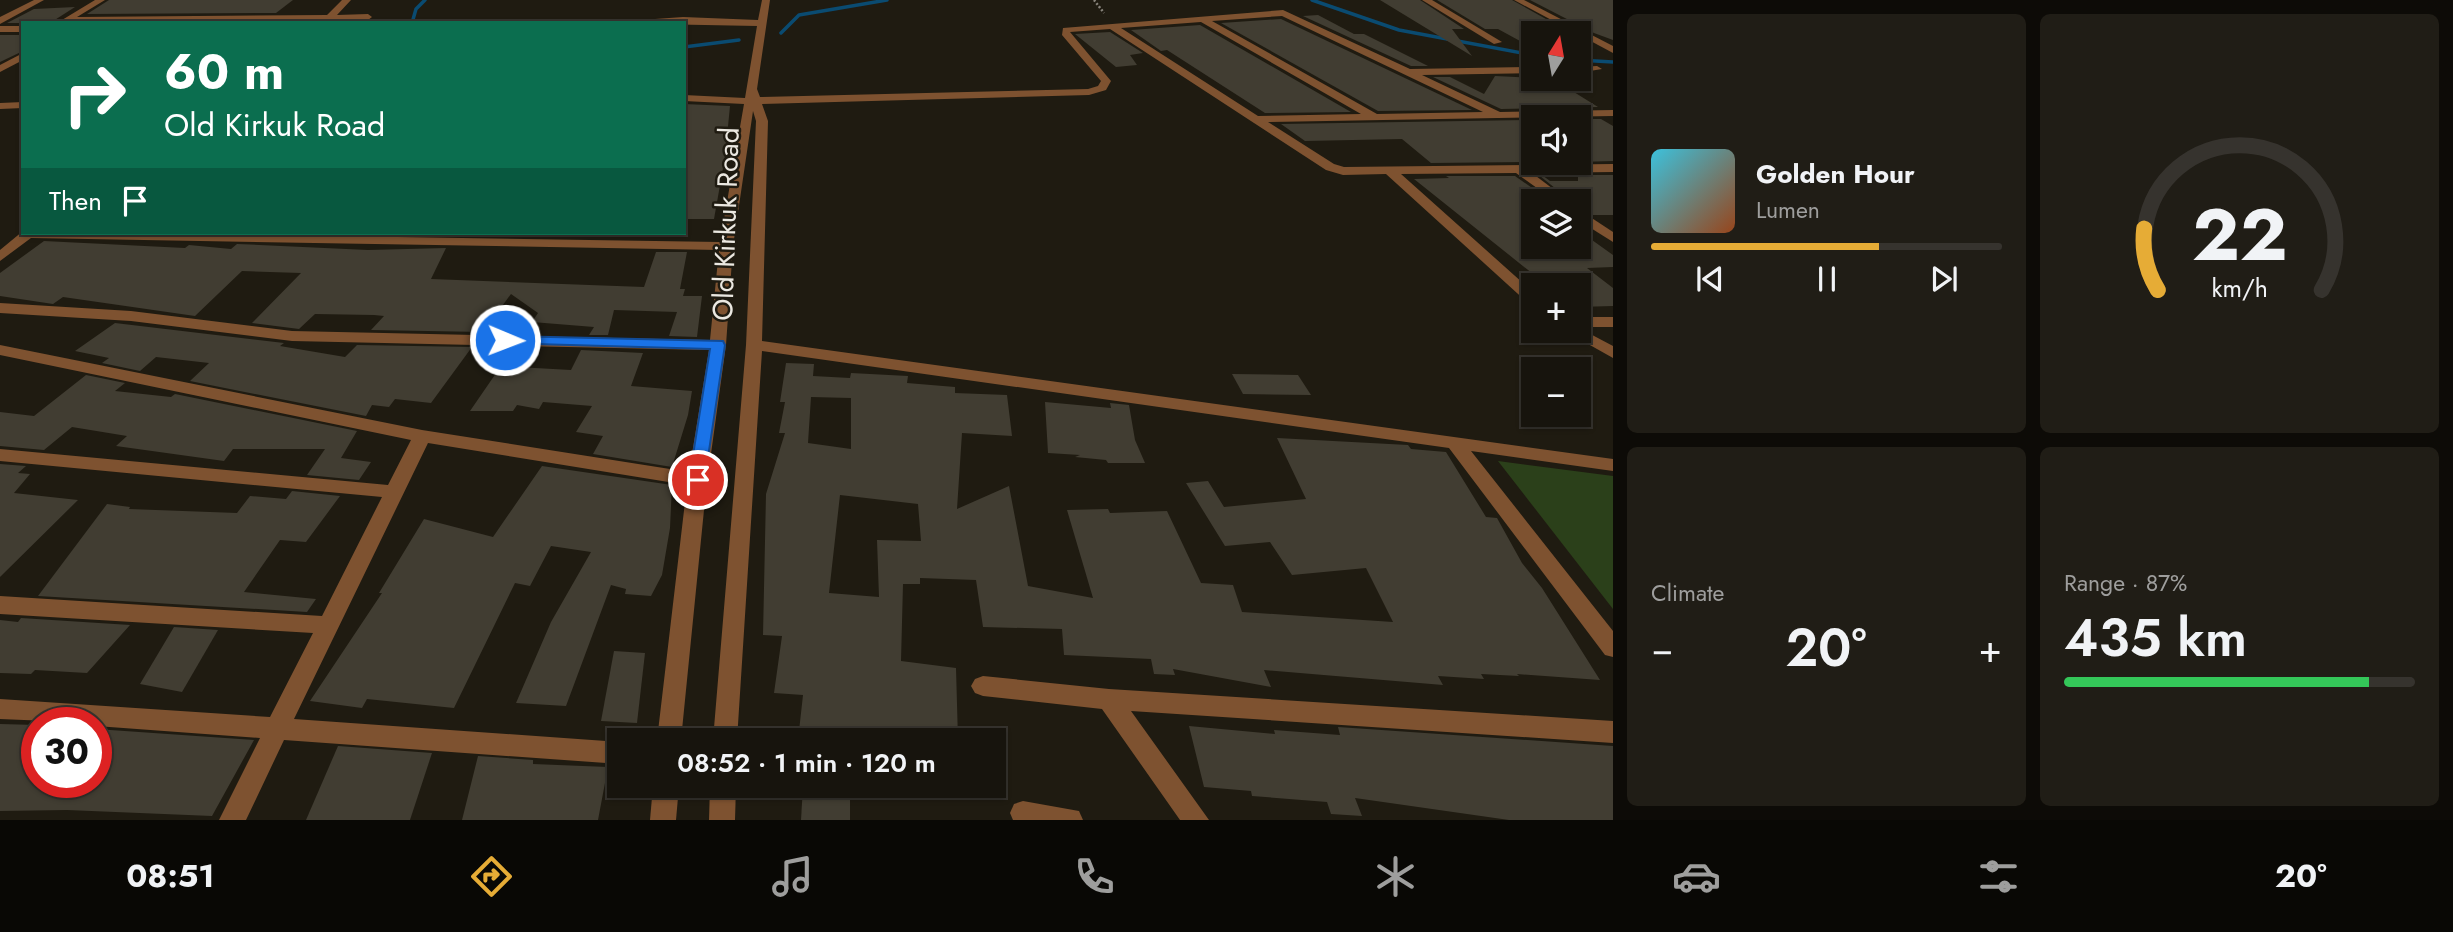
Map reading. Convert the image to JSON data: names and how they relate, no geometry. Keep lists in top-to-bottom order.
{
  "streets": {
    "street": ["Old Kirkuk Road"]
  },
  "north": "top",
  "page": {
    "map_buttons": ["+", "−"],
    "turn": ["60 m", "Old Kirkuk Road"],
    "song": ["Golden Hour", "Lumen"],
    "then": "Then",
    "tile": [
      "Climate",
      ["Range · 87%", "435 km"]
    ],
    "heat": ["−", "20°", "+"],
    "limit": "30",
    "trip": "08:52 · 1 min · 120 m",
    "tabs": ["08:51", "20°"],
    "gauge": ["22", "km/h"]
  }
}
